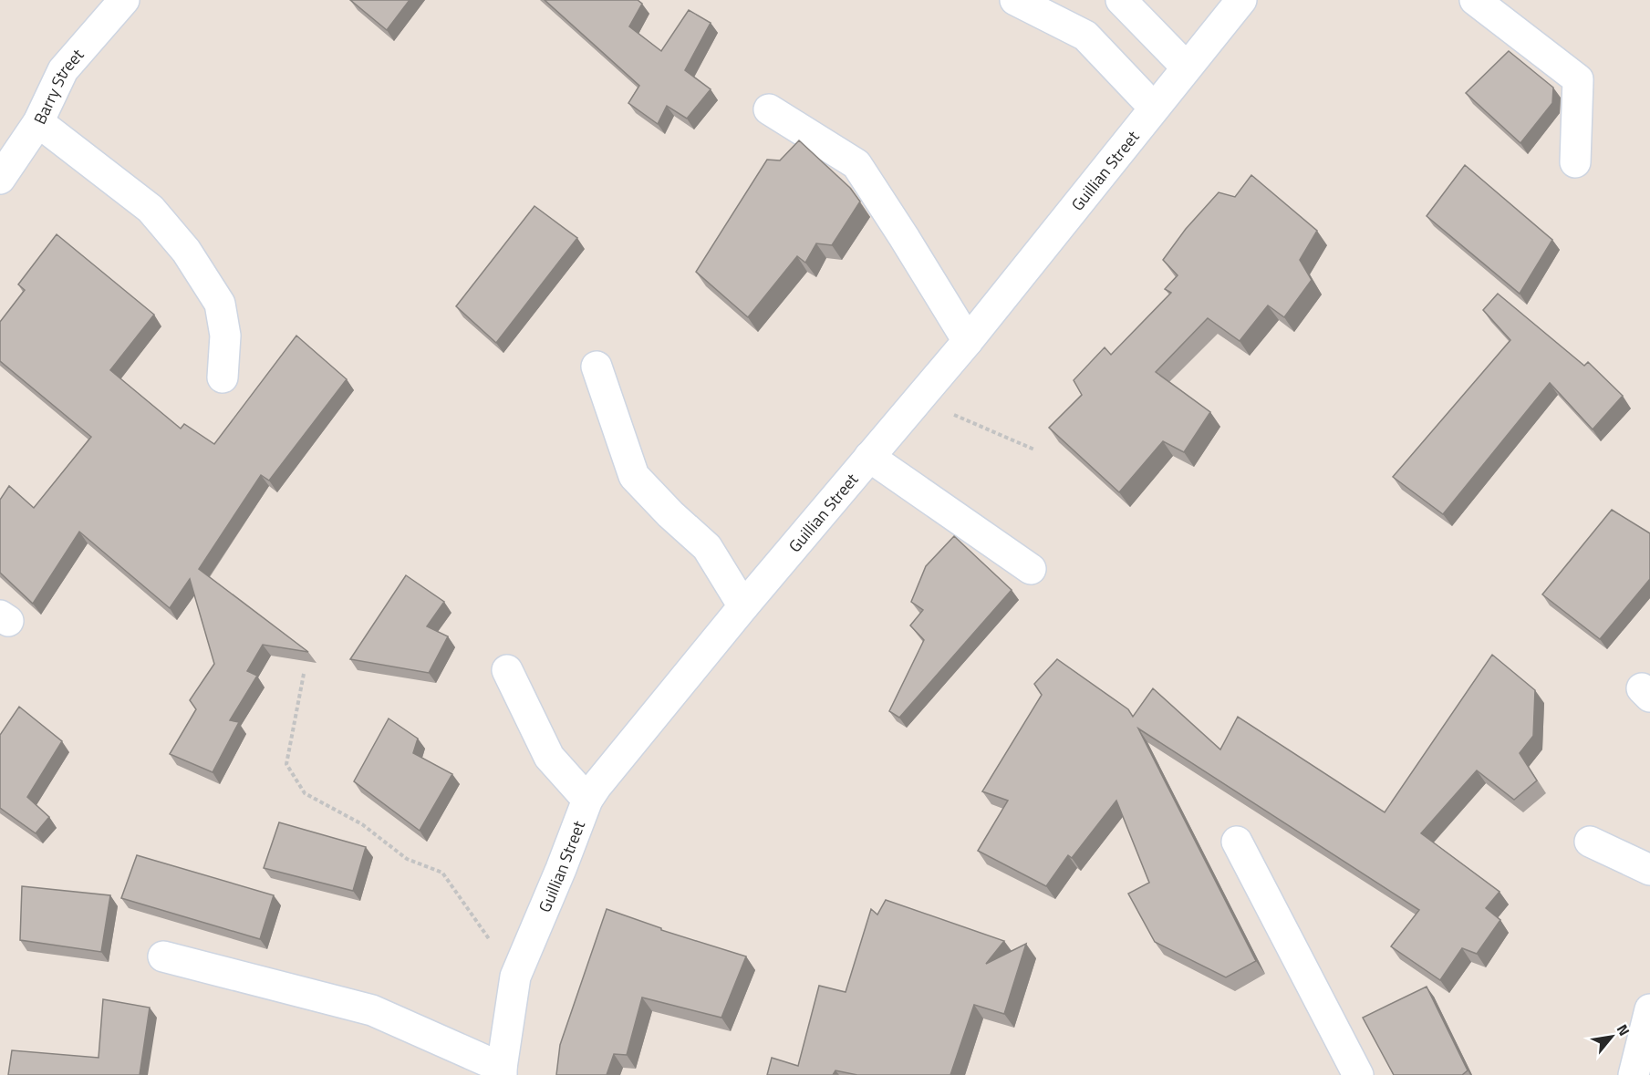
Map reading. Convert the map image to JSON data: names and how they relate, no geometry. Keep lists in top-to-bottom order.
{
  "streets": {
    "street": ["Barry Street", "Guillian Street"]
  },
  "north": "top right"
}
